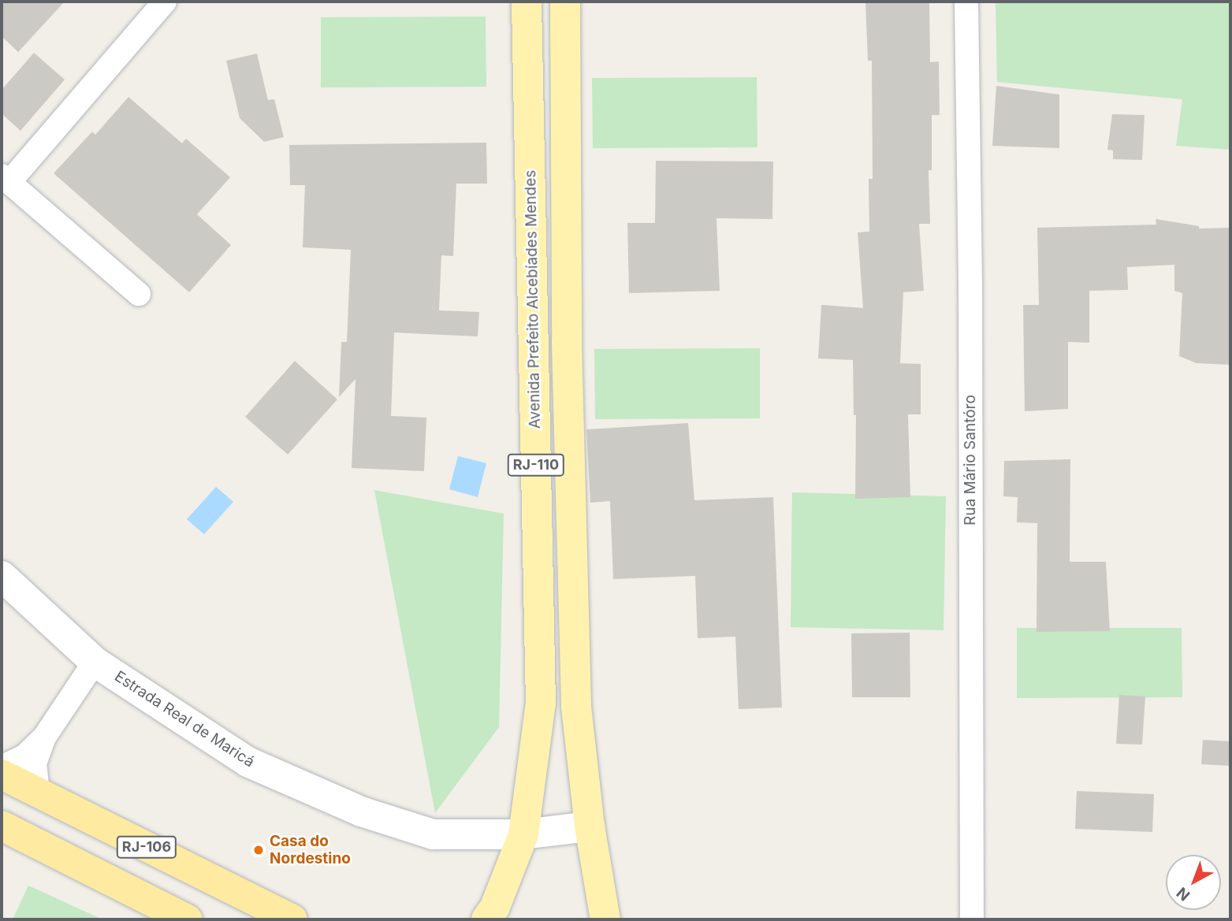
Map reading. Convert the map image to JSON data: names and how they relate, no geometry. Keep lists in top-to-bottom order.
{
  "streets": {
    "highway": ["RJ-106"],
    "main road": ["Avenida Prefeito Alcebíades Mendes", "RJ-110", "Estrada Real de Maricá"],
    "street": ["Rua Mário Santóro"]
  },
  "crossings": [
    ["Avenida Prefeito Alcebíades Mendes", "Estrada Real de Maricá"],
    ["RJ-110", "Estrada Real de Maricá"]
  ],
  "places": ["Casa do Nordestino"],
  "north": "bottom left"
}
